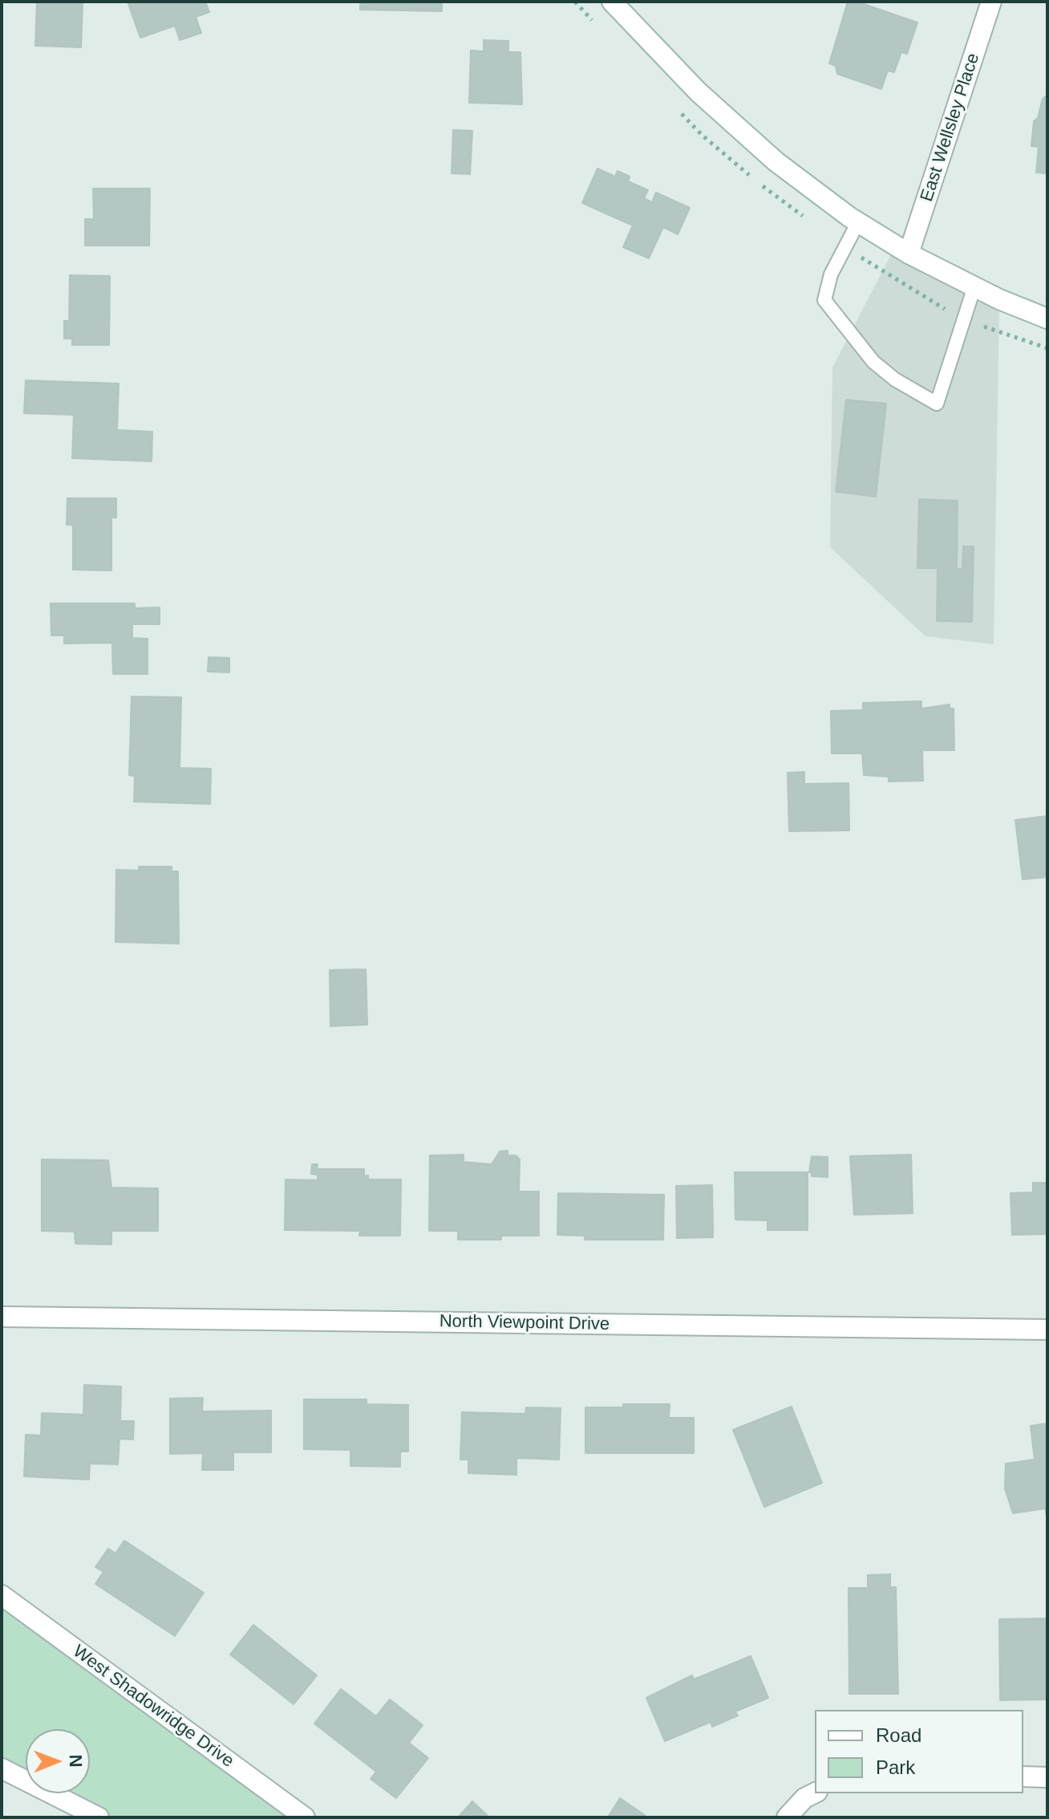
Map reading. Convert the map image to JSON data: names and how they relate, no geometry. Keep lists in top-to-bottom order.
{
  "streets": {
    "street": ["East Wellsley Place", "North Viewpoint Drive", "West Shadowridge Drive"]
  },
  "legend": ["Road", "Park"],
  "north": "right"
}
